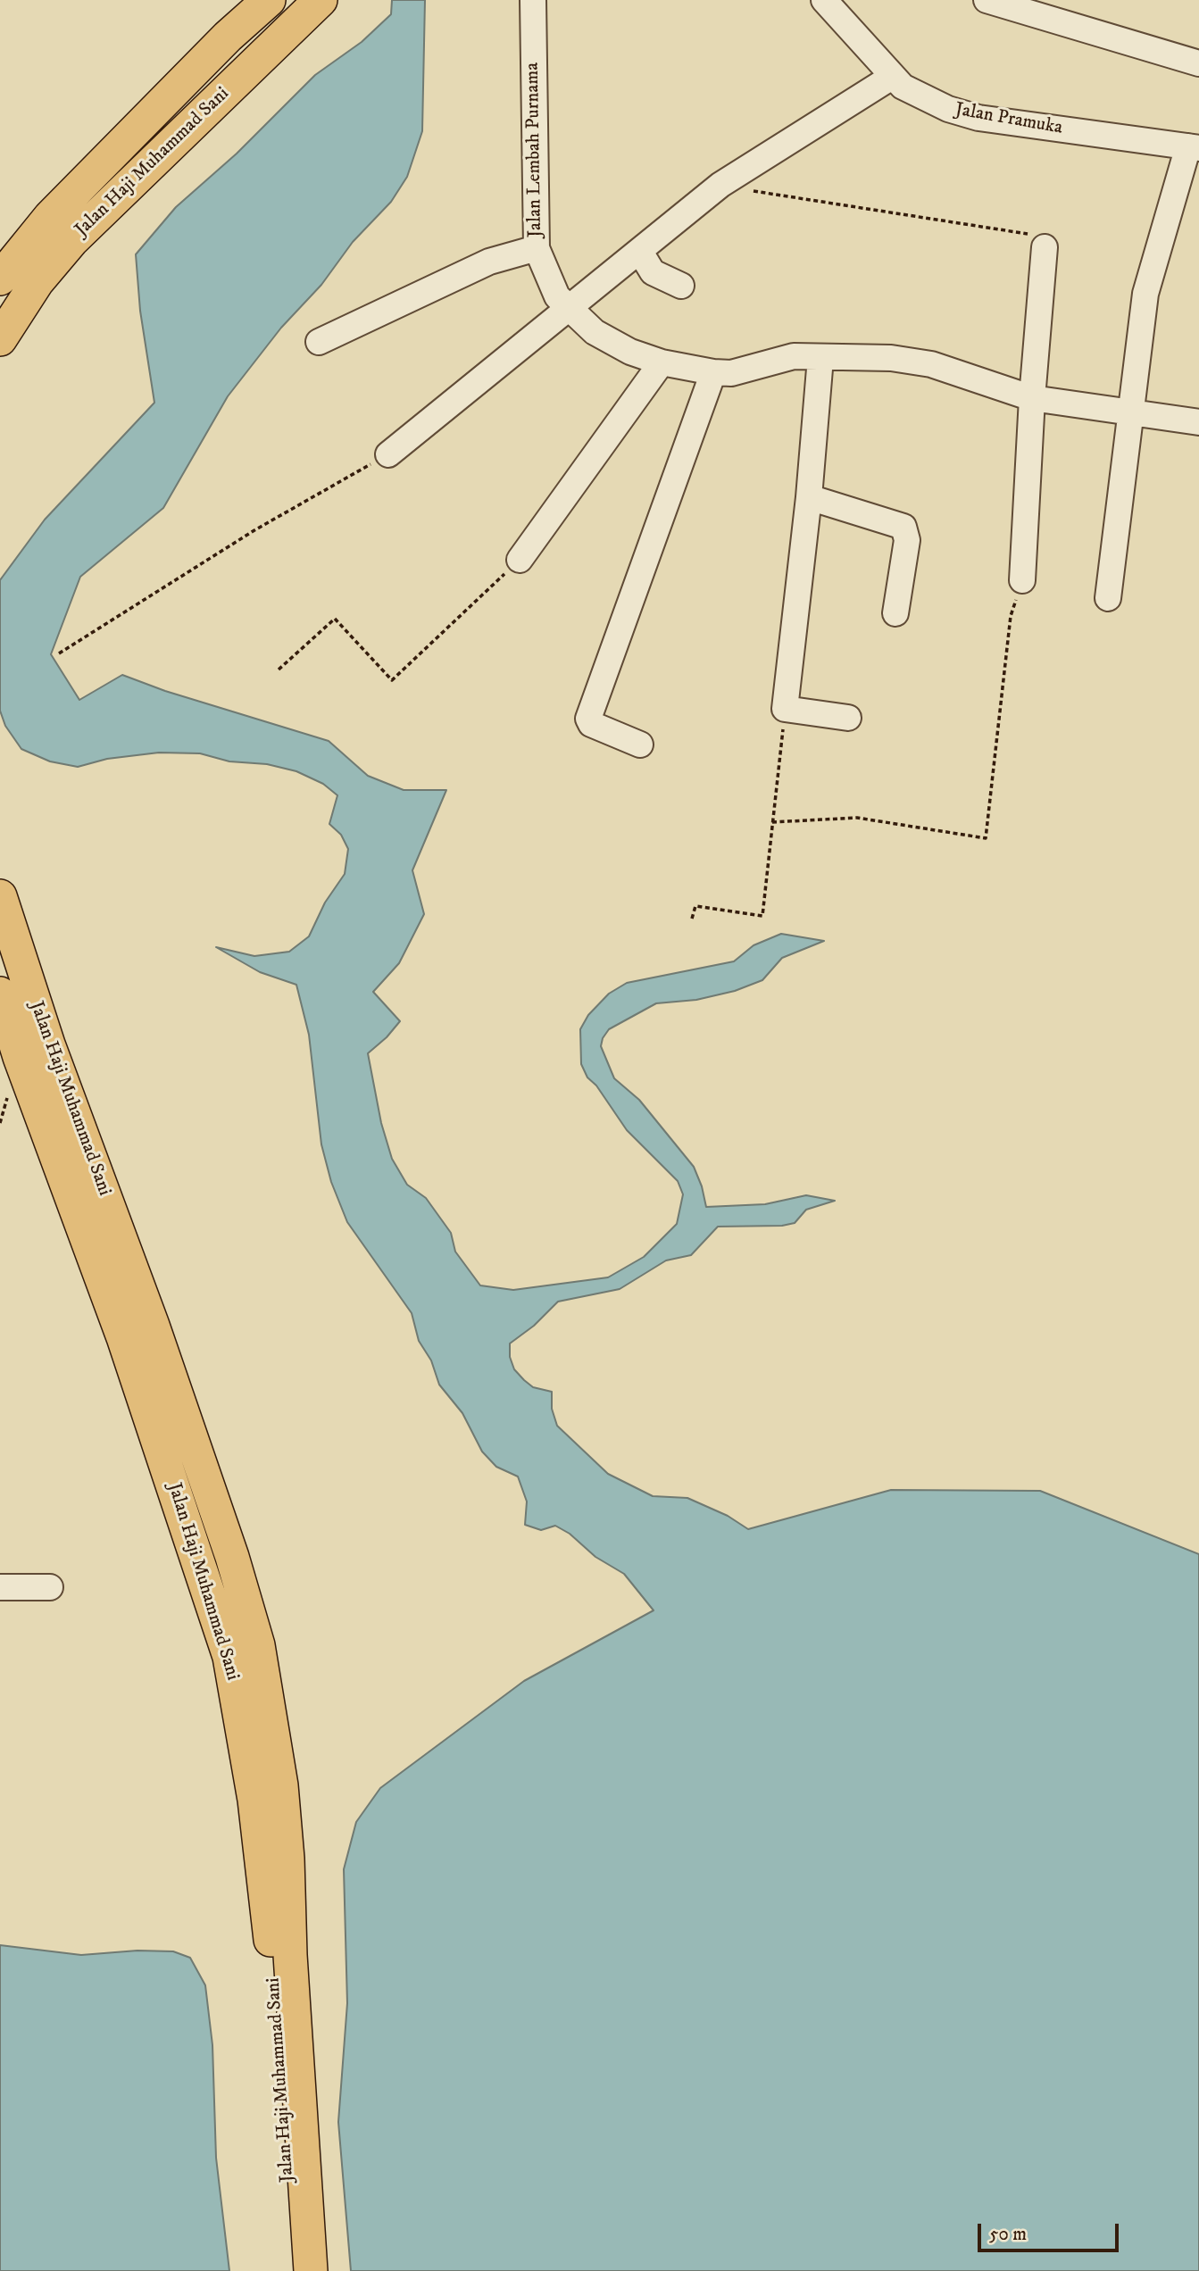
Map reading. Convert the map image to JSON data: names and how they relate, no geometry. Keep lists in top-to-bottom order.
{
  "streets": {
    "main road": ["Jalan Haji Muhammad Sani"],
    "street": ["Jalan Pramuka", "Jalan Lembah Purnama"]
  },
  "scale_bar": "50 m"
}
